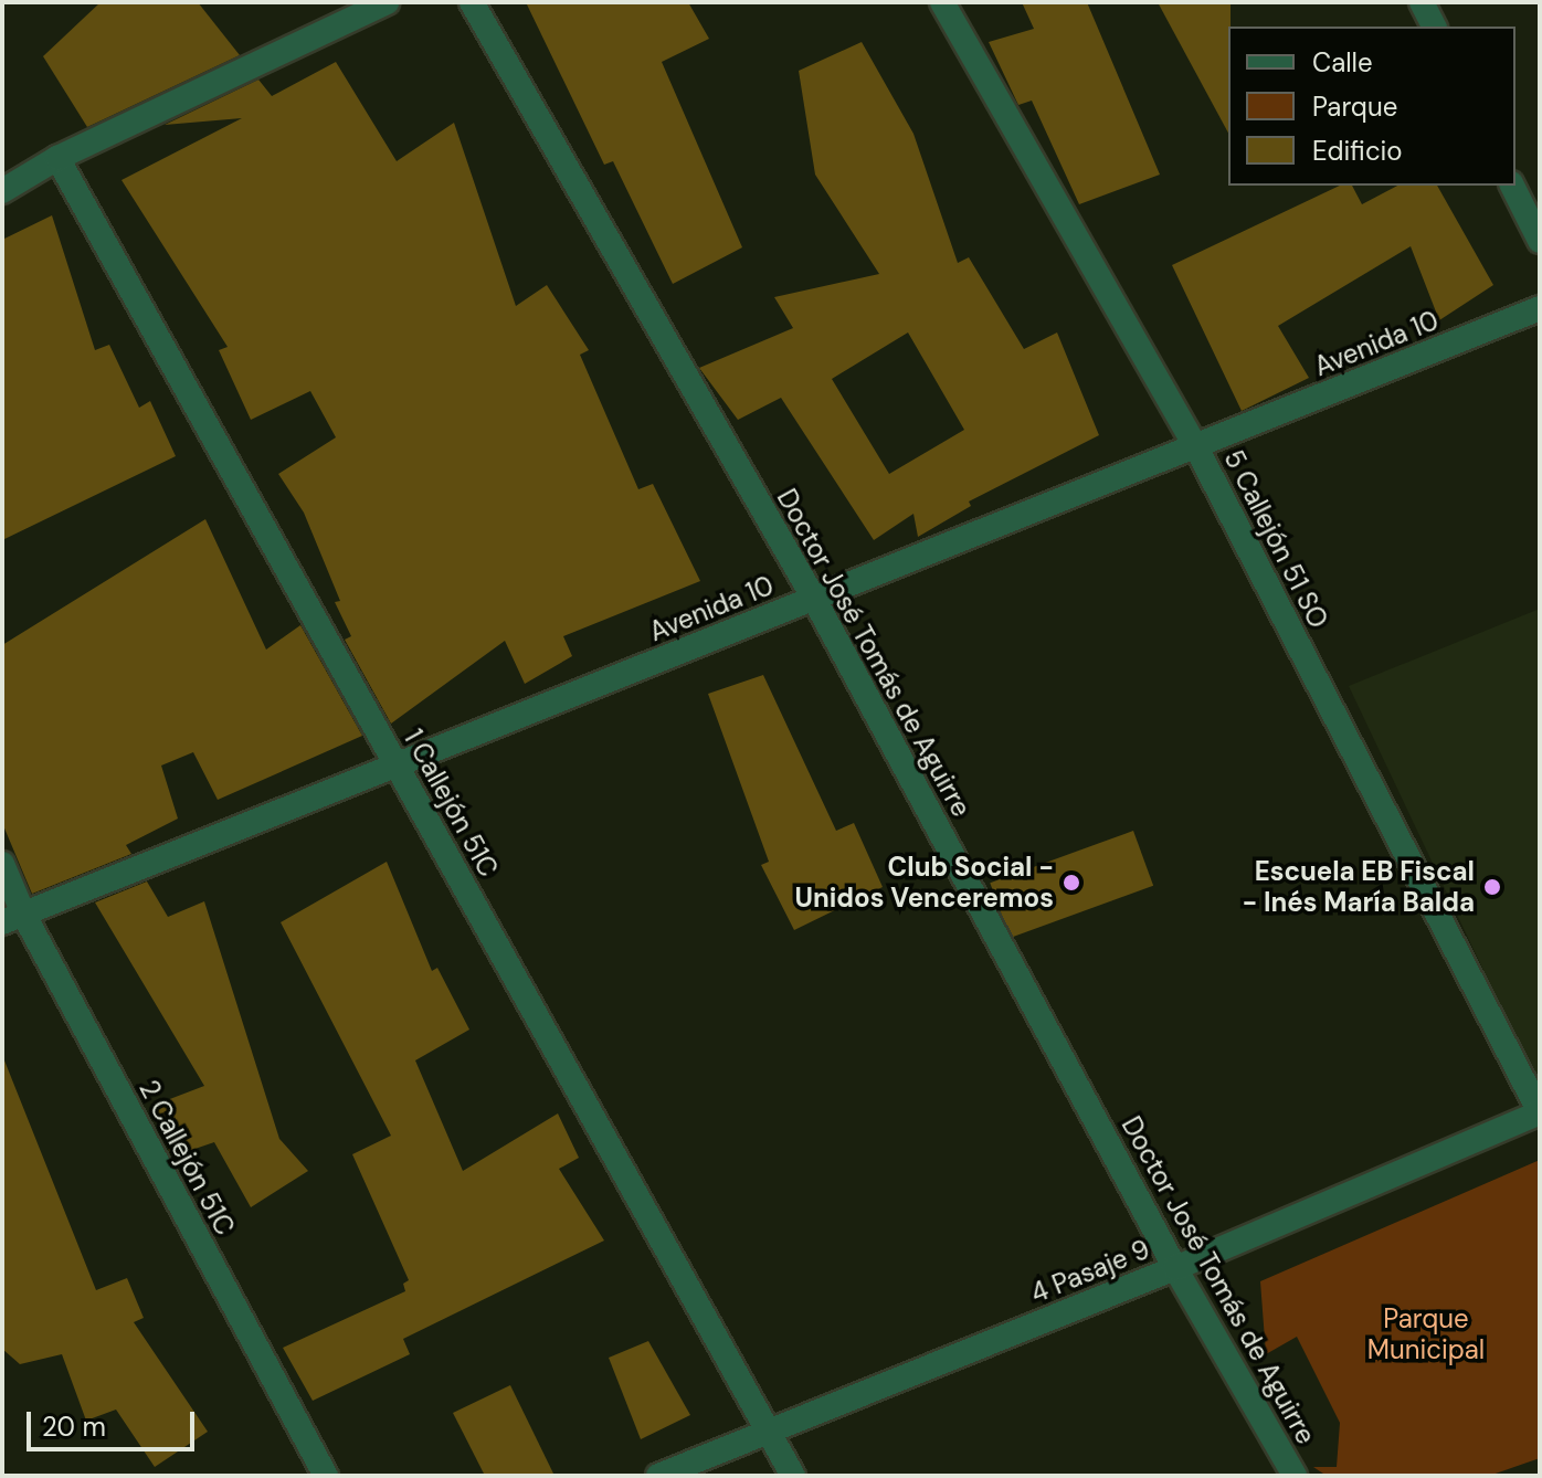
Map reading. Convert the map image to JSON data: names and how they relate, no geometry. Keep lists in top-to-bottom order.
{
  "streets": {
    "street": [
      "Avenida 10",
      "5 Callejón 51 SO",
      "Doctor José Tomás de Aguirre",
      "1 Callejón 51C",
      "2 Callejón 51C",
      "4 Pasaje 9"
    ]
  },
  "crossings": [
    ["Avenida 10", "5 Callejón 51 SO"],
    ["Avenida 10", "Doctor José Tomás de Aguirre"],
    ["Avenida 10", "1 Callejón 51C"],
    ["Avenida 10", "2 Callejón 51C"],
    ["5 Callejón 51 SO", "4 Pasaje 9"],
    ["Doctor José Tomás de Aguirre", "4 Pasaje 9"],
    ["1 Callejón 51C", "4 Pasaje 9"]
  ],
  "parks": ["Parque Municipal"],
  "places": ["Club Social - Unidos Venceremos", "Escuela EB Fiscal - Inés María Balda"],
  "legend": ["Calle", "Parque", "Edificio"],
  "scale_bar": "20 m"
}
